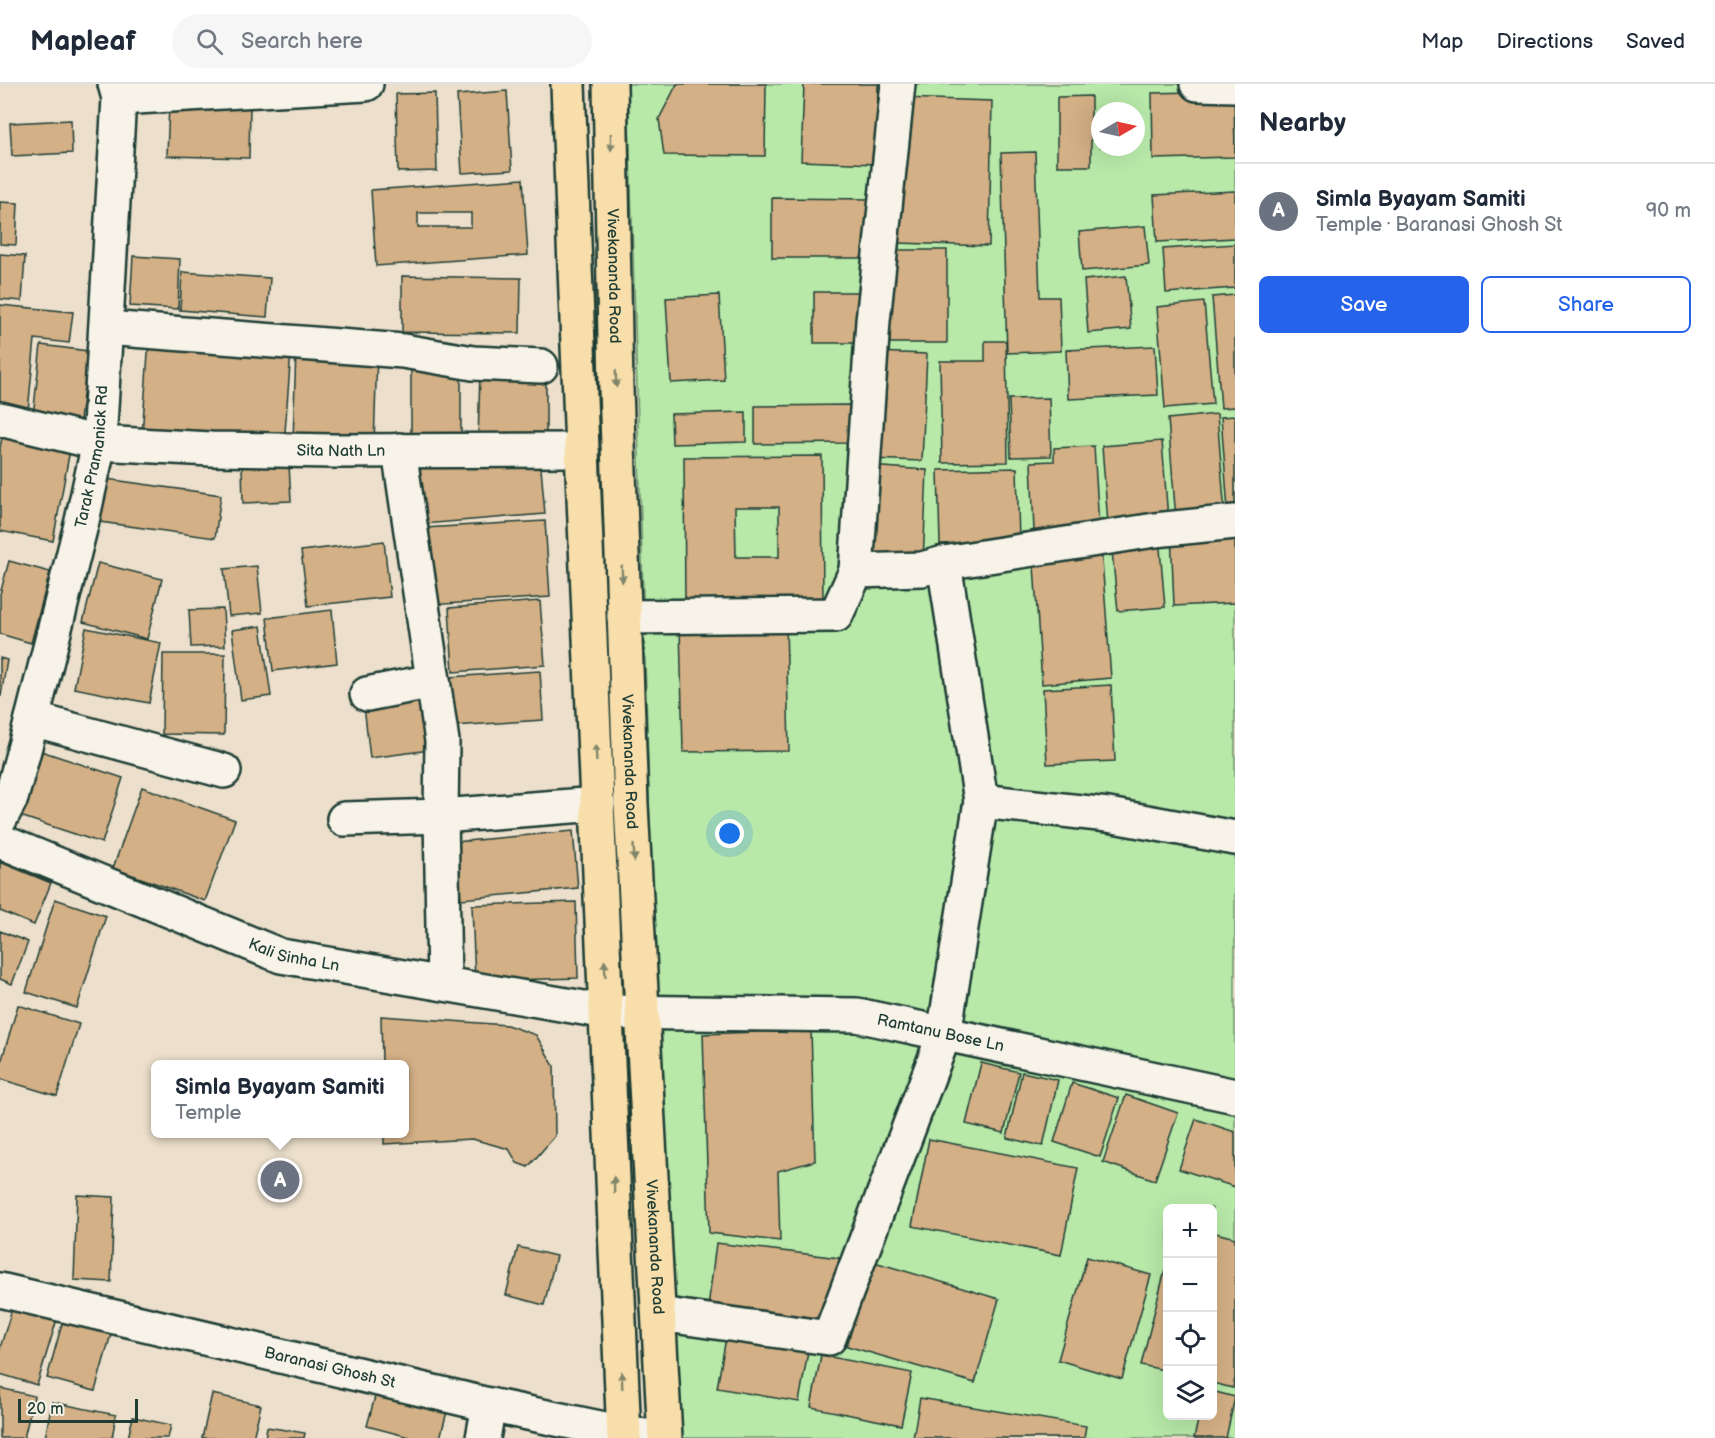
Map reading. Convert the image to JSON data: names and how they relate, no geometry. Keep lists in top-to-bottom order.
{
  "streets": {
    "main road": ["Vivekananda Road"],
    "street": [
      "Sita Nath Ln",
      "Tarak Pramanick Rd",
      "Kali Sinha Ln",
      "Ramtanu Bose Ln",
      "Baranasi Ghosh St"
    ]
  },
  "crossings": [
    ["Vivekananda Road", "Sita Nath Ln"],
    ["Vivekananda Road", "Kali Sinha Ln"],
    ["Vivekananda Road", "Ramtanu Bose Ln"],
    ["Vivekananda Road", "Baranasi Ghosh St"],
    ["Sita Nath Ln", "Tarak Pramanick Rd"],
    ["Kali Sinha Ln", "Ramtanu Bose Ln"]
  ],
  "scale_bar": "20 m",
  "north": "right",
  "page": {
    "header": "Mapleaf",
    "search": "Search here",
    "nav": ["Map", "Directions", "Saved"],
    "heading": "Nearby",
    "list": [
      {
        "mark": "A",
        "name": "Simla Byayam Samiti",
        "note": "Temple · Baranasi Ghosh St",
        "value": "90 m"
      }
    ],
    "buttons": ["Save", "Share"],
    "popup": ["Simla Byayam Samiti", "Temple"],
    "pins": "A",
    "map_buttons": ["+", "−"],
    "scale": "20 m"
  }
}
